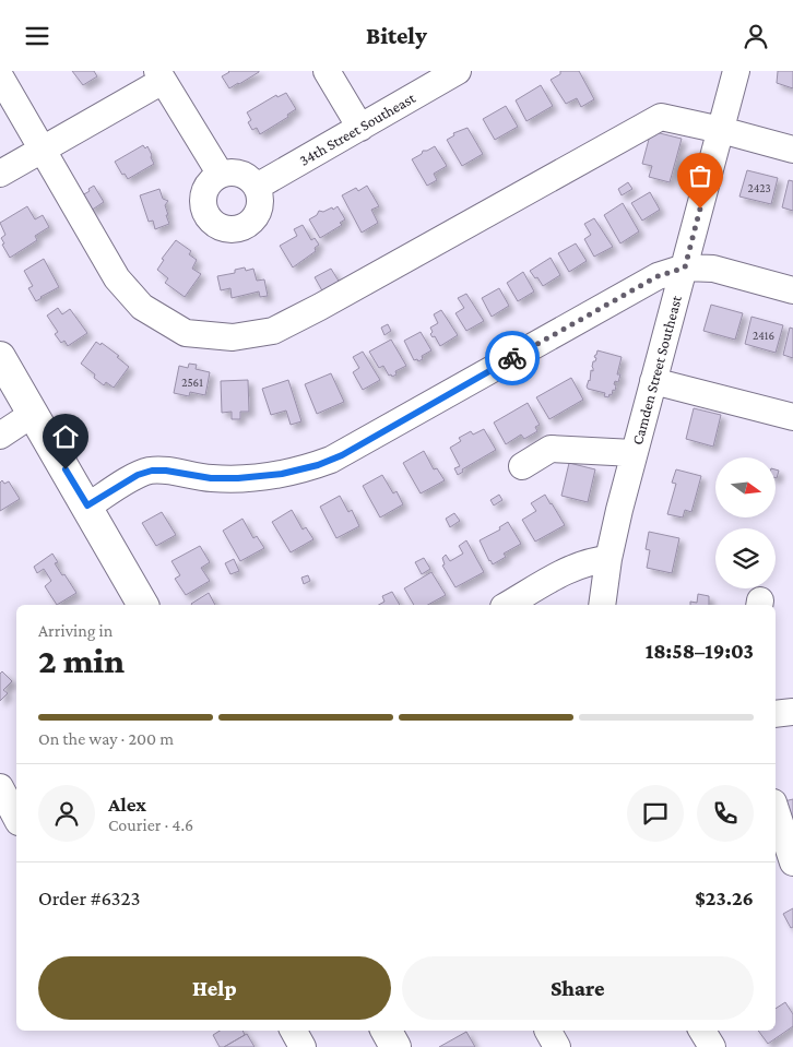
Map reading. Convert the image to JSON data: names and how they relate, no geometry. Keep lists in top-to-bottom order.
{
  "streets": {
    "street": ["34th Street Southeast", "Camden Street Southeast"]
  },
  "house_numbers": ["2423", "2416", "2561"],
  "north": "right",
  "page": {
    "header": "Bitely",
    "heading": ["2 min", "Arriving in", "18:58–19:03"],
    "panel": [
      "Alex",
      "Courier · 4.6",
      "Order #6323",
      "$23.26"
    ],
    "bar": "On the way · 200 m",
    "buttons": ["Help", "Share"]
  }
}
